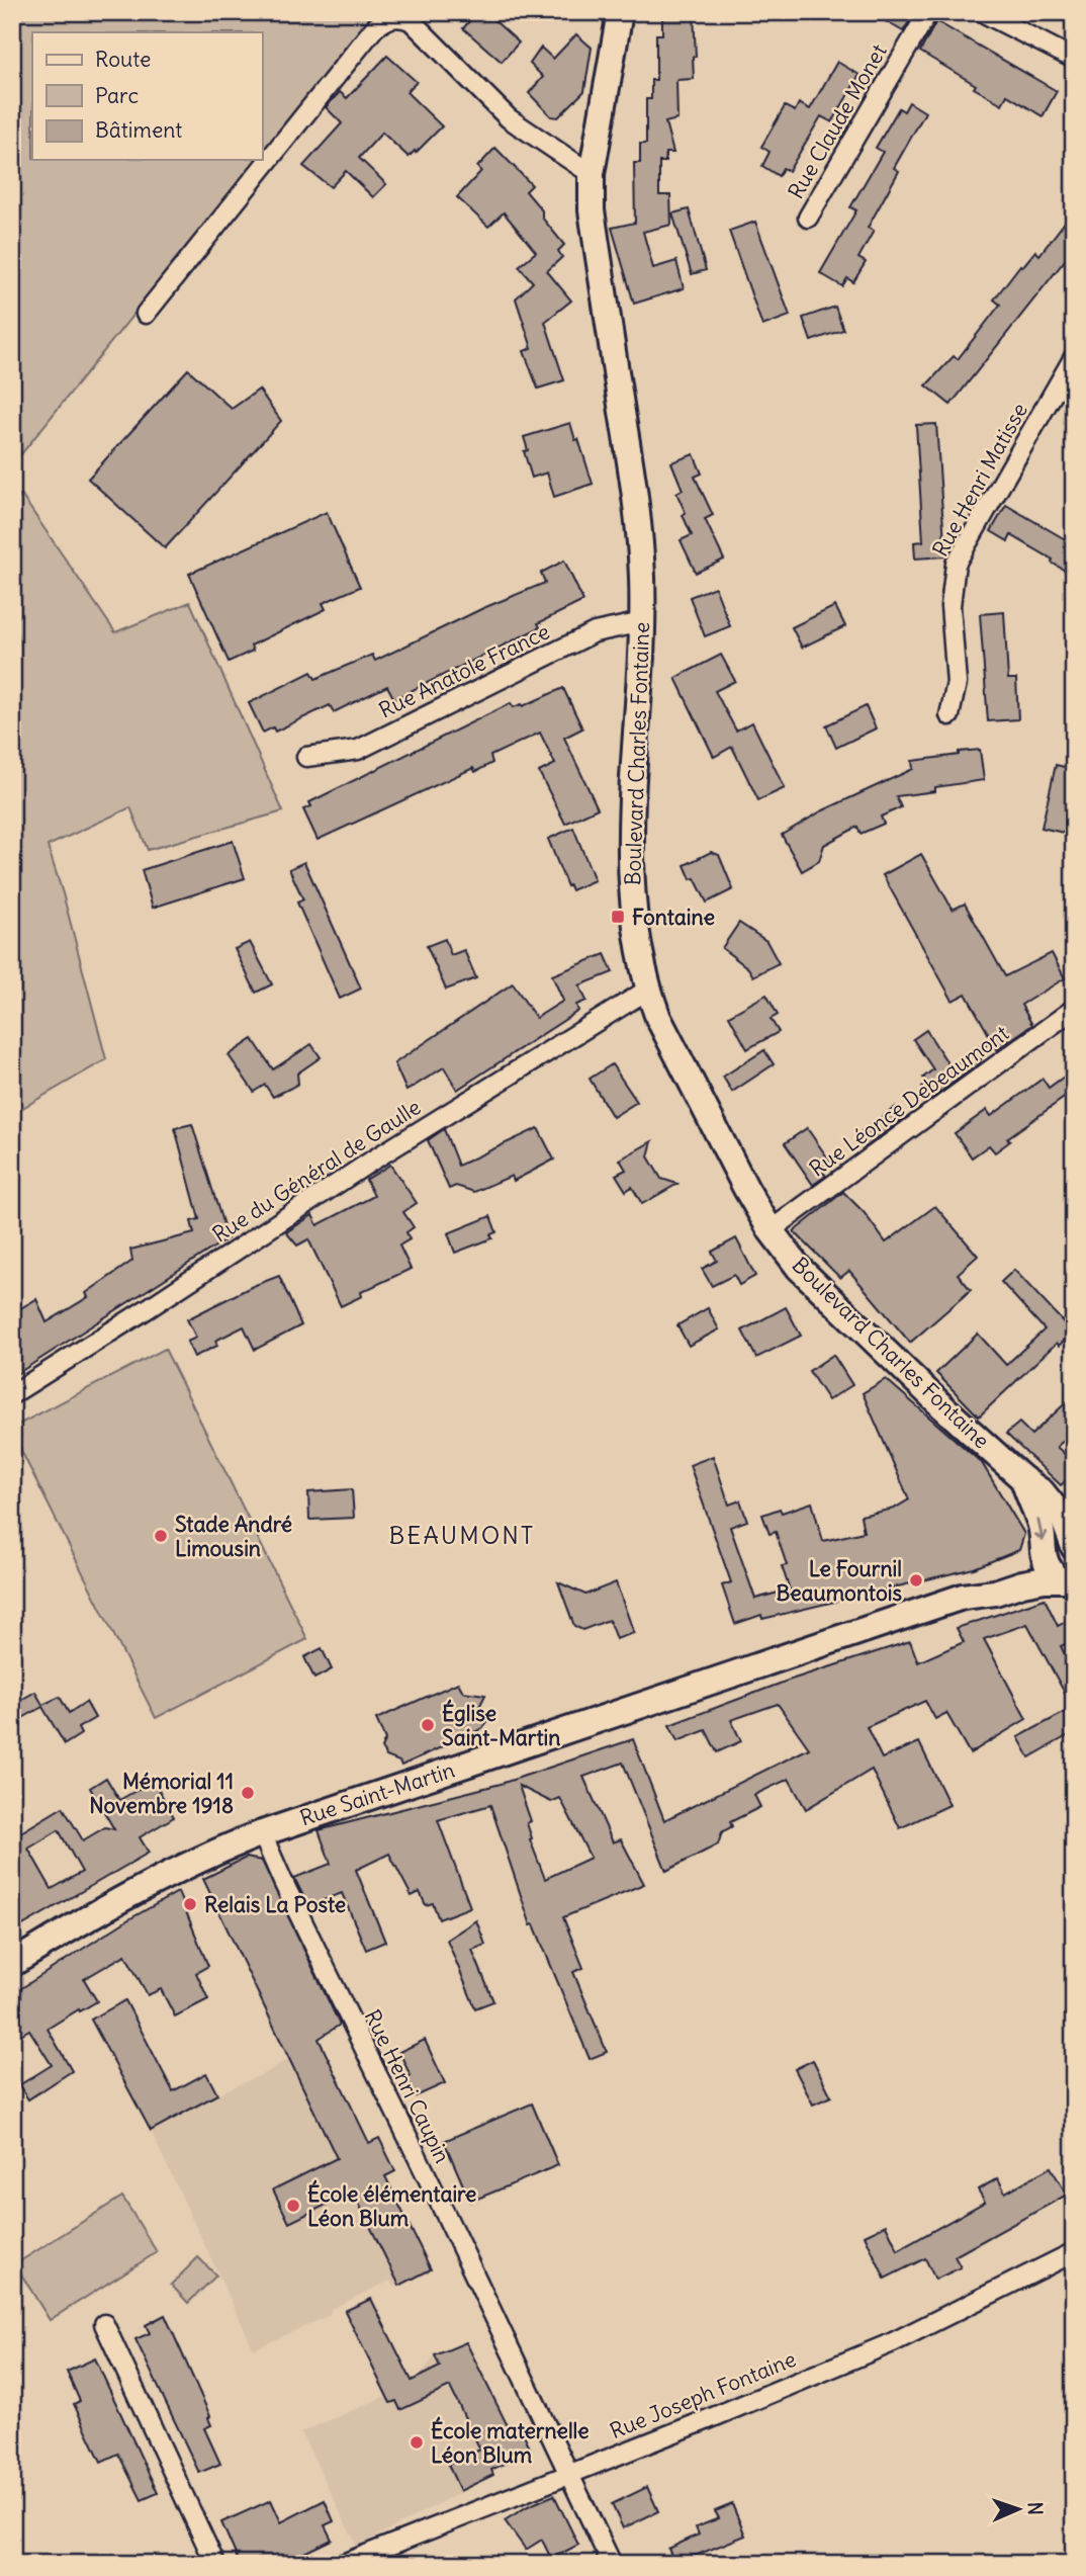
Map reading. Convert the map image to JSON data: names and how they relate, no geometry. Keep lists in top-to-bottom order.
{
  "streets": {
    "street": [
      "Rue Claude Monet",
      "Rue Henri Matisse",
      "Rue Anatole France",
      "Boulevard Charles Fontaine",
      "Rue Léonce Debeaumont",
      "Rue du Général de Gaulle",
      "Rue Saint-Martin",
      "Rue Henri Caupin",
      "Rue Joseph Fontaine"
    ]
  },
  "crossings": [
    ["Rue Anatole France", "Boulevard Charles Fontaine"],
    ["Boulevard Charles Fontaine", "Rue Léonce Debeaumont"],
    ["Boulevard Charles Fontaine", "Rue du Général de Gaulle"],
    ["Boulevard Charles Fontaine", "Rue Saint-Martin"],
    ["Rue Saint-Martin", "Rue Henri Caupin"],
    ["Rue Henri Caupin", "Rue Joseph Fontaine"]
  ],
  "districts": ["BEAUMONT"],
  "places": {
    "transit": ["Fontaine"],
    "other": [
      "Stade André Limousin",
      "Le Fournil Beaumontois",
      "Église Saint-Martin",
      "Mémorial 11 Novembre 1918",
      "Relais La Poste",
      "École élémentaire Léon Blum",
      "École maternelle Léon Blum"
    ]
  },
  "legend": ["Route", "Parc", "Bâtiment"],
  "north": "right"
}
